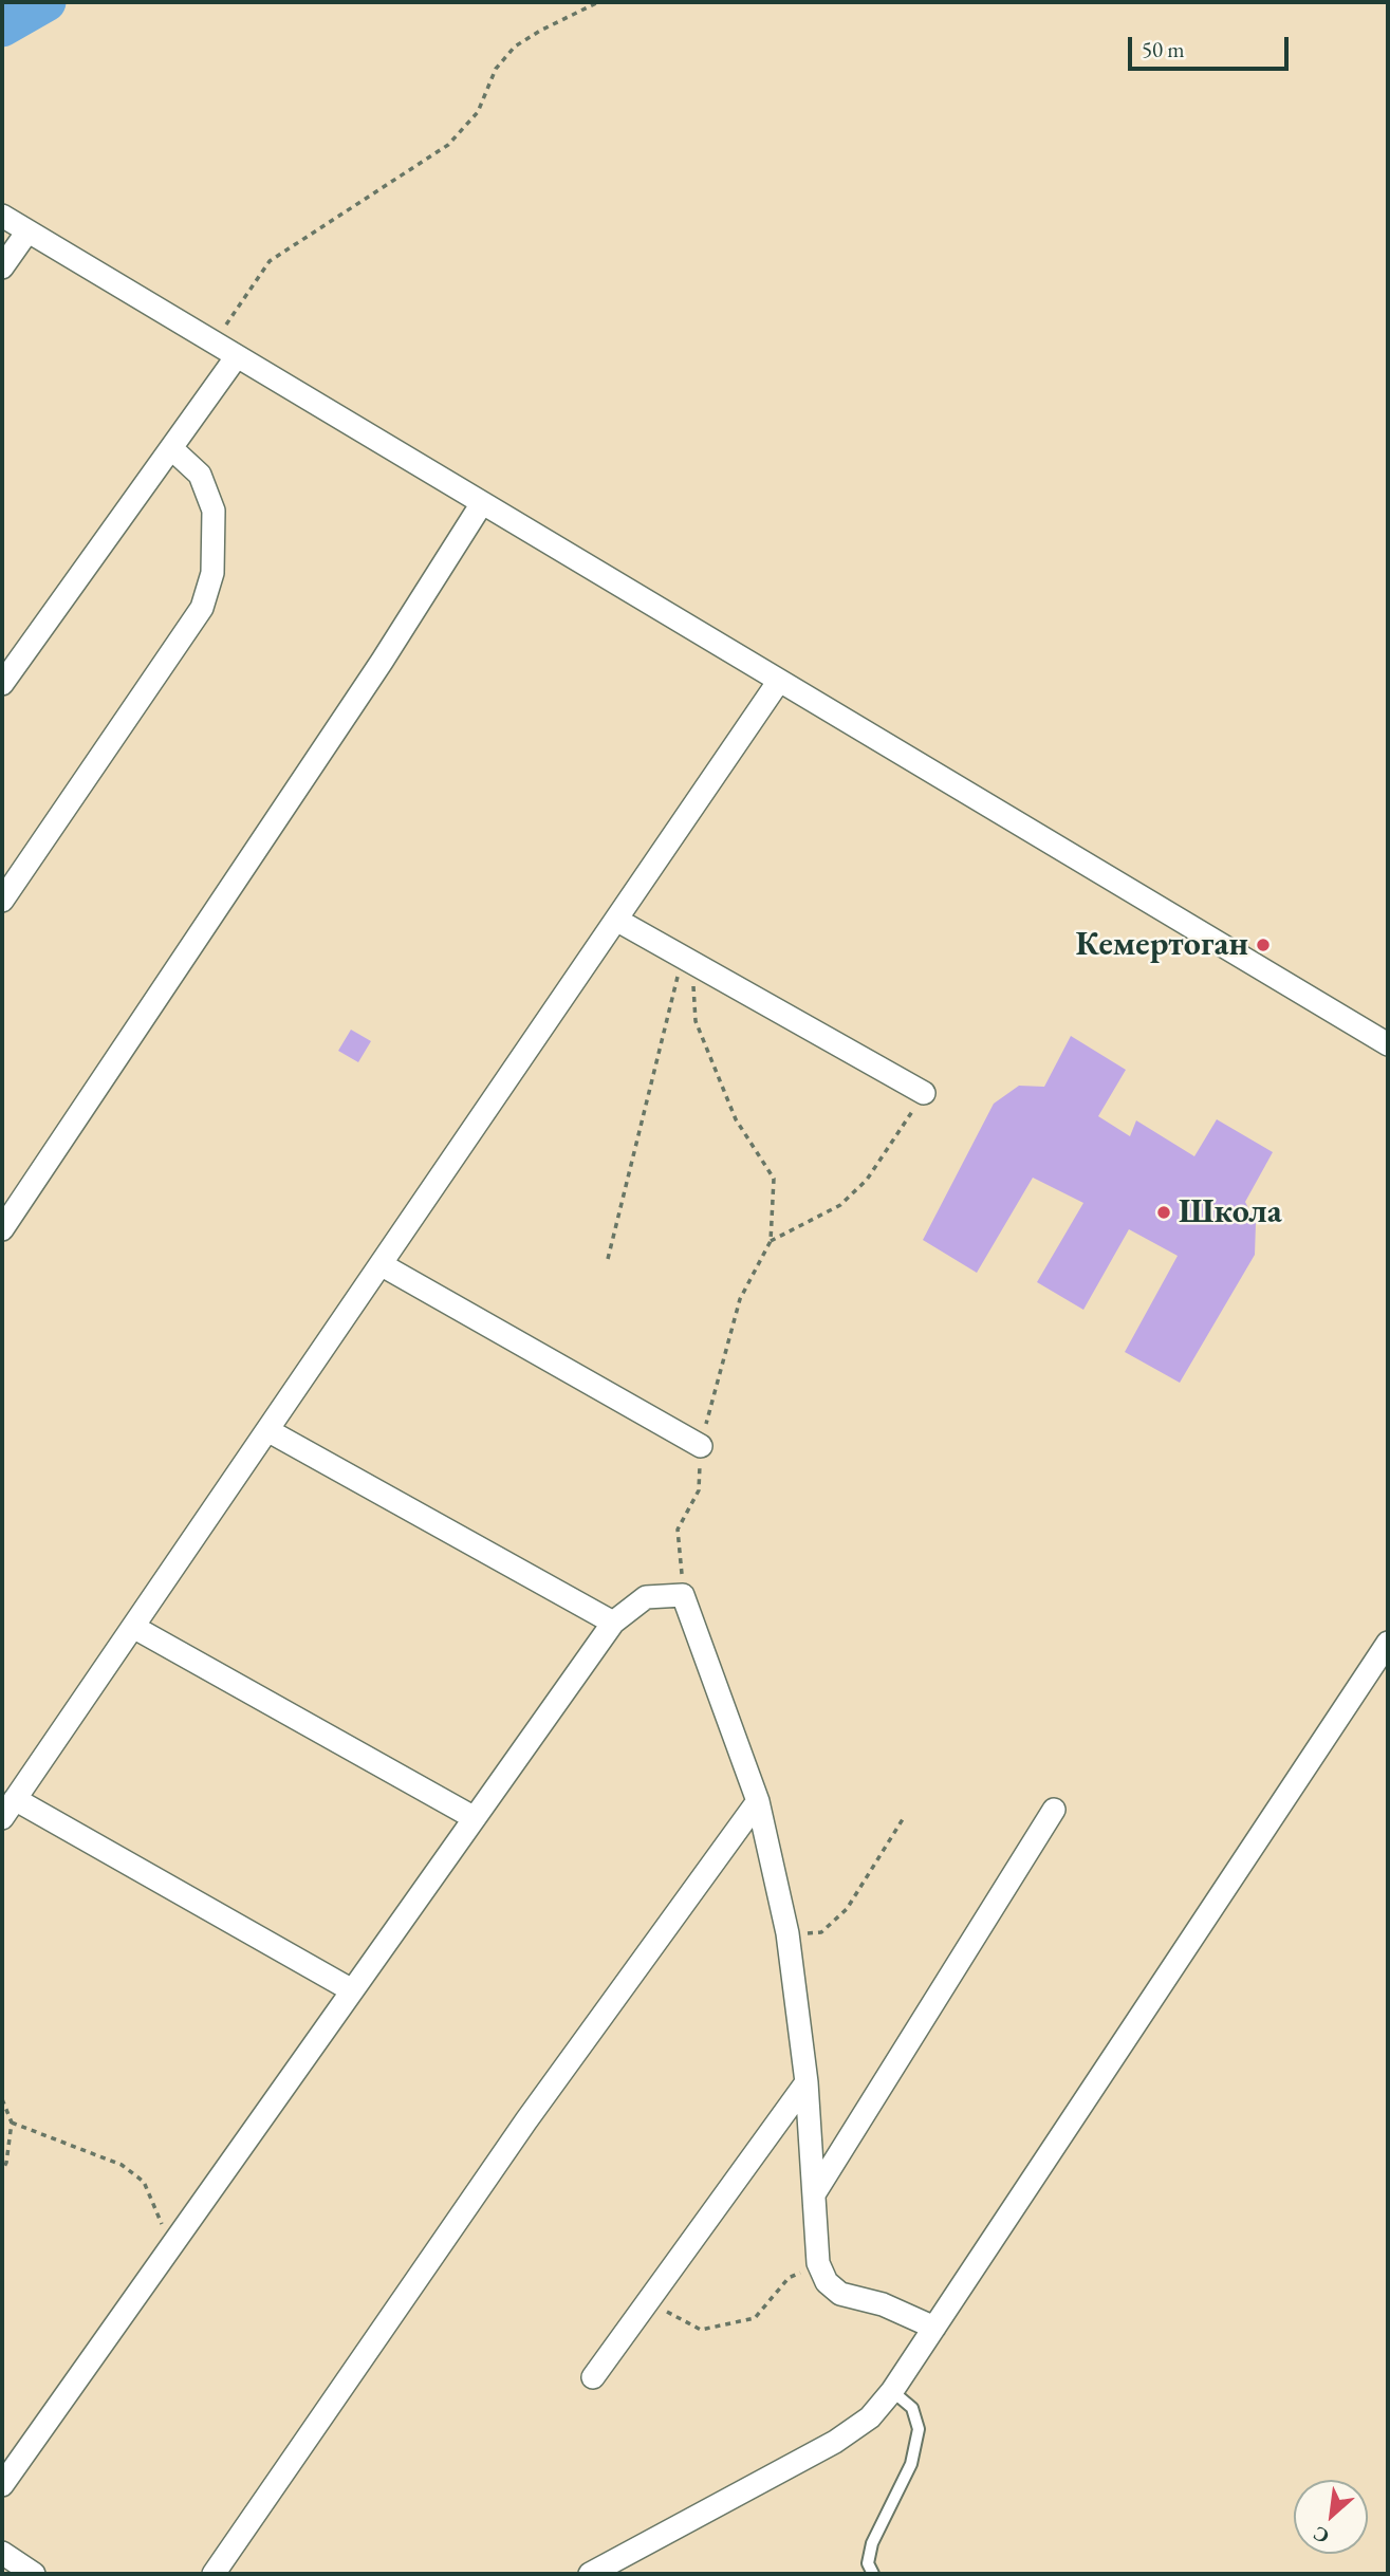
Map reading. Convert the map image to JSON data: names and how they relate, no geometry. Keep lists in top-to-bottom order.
{
  "places": ["Кемертоган", "Школа"],
  "scale_bar": "50 m",
  "north": "bottom left"
}
